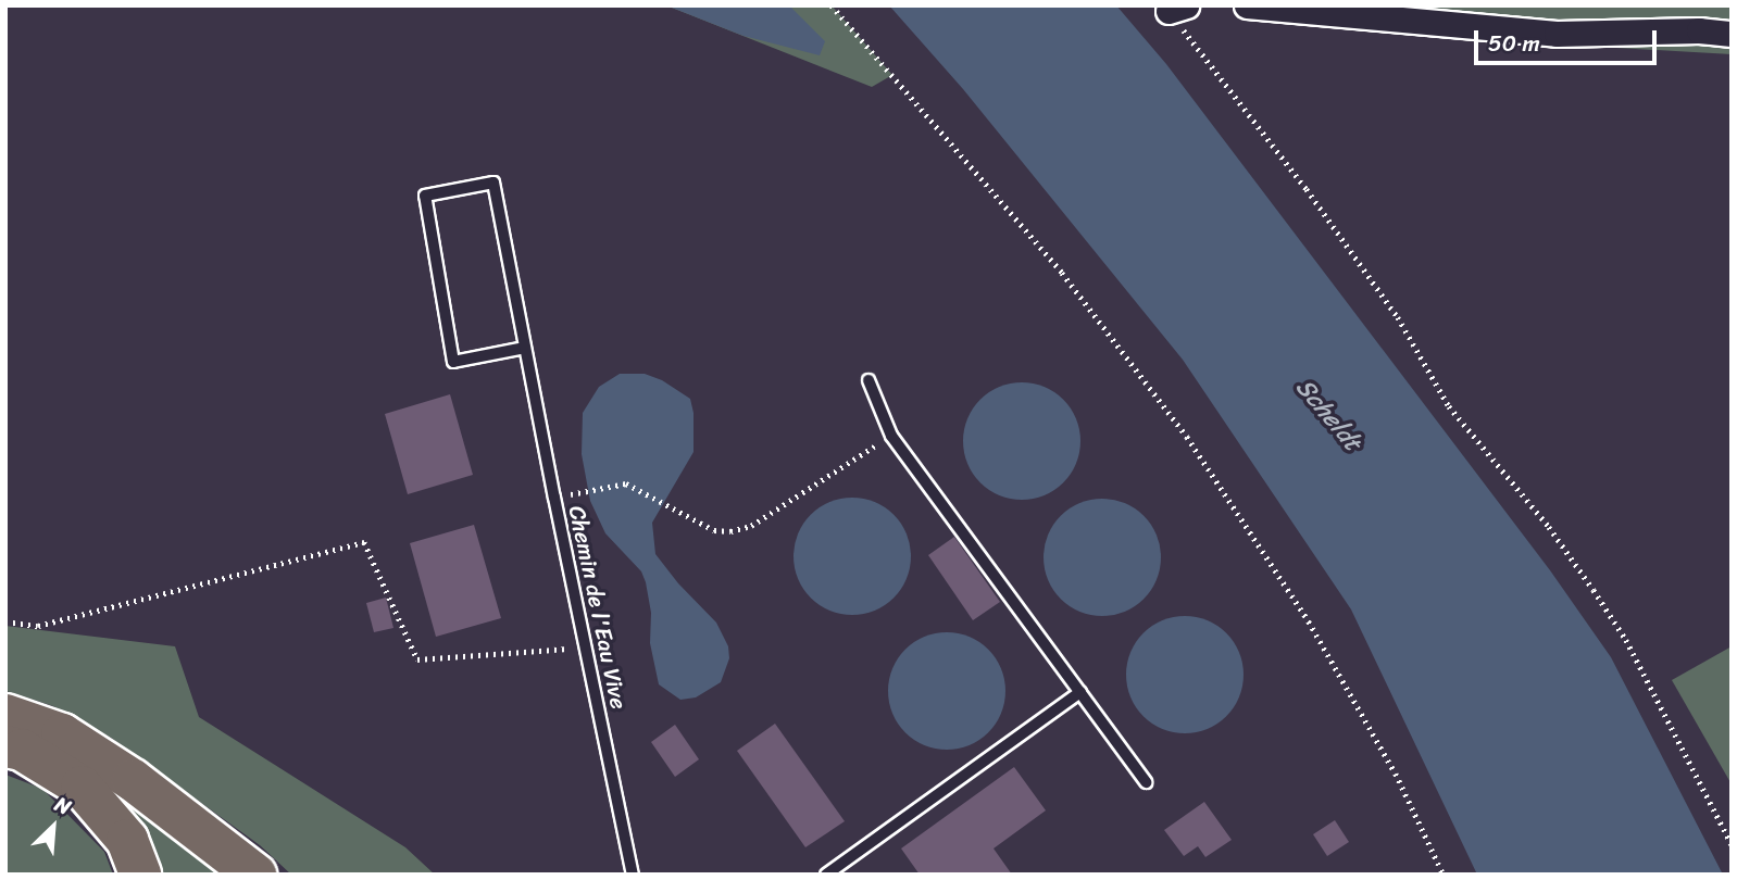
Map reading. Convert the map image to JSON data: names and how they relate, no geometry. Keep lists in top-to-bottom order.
{
  "streets": {
    "lane": ["Chemin de l'Eau Vive"]
  },
  "water": ["Scheldt"],
  "scale_bar": "50 m",
  "north": "top right"
}
